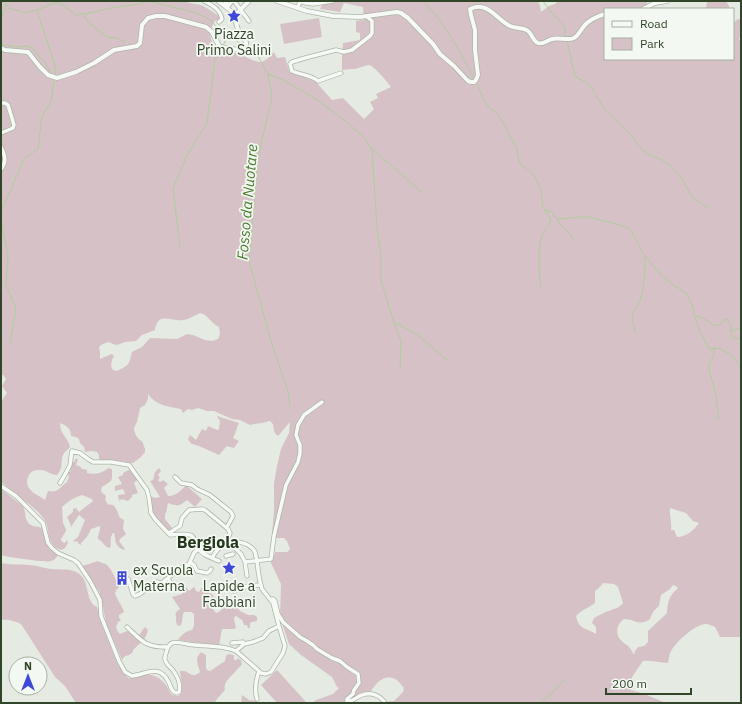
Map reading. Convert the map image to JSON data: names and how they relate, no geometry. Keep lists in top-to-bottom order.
{
  "districts": ["Bergiola"],
  "water": ["Fosso da Nuotare"],
  "places": {
    "place": ["Piazza Primo Salini", "Lapide a Fabbiani"],
    "building": ["ex Scuola Materna"]
  },
  "legend": ["Road", "Park"],
  "scale_bar": "200 m",
  "north": "top"
}
